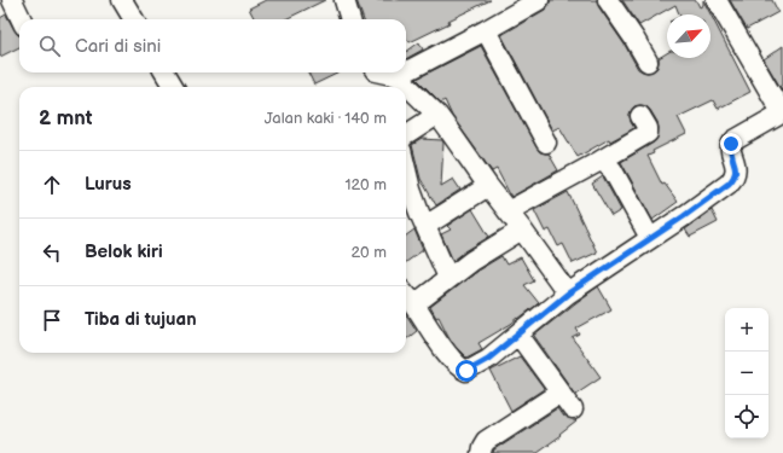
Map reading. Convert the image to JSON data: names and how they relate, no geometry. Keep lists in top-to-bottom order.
{
  "north": "top right",
  "page": {
    "search": "Cari di sini",
    "heading": ["2 mnt", "Jalan kaki · 140 m"],
    "list": [
      ["Lurus", "120 m"],
      ["Belok kiri", "20 m"],
      "Tiba di tujuan"
    ],
    "map_buttons": ["+", "−"]
  }
}
